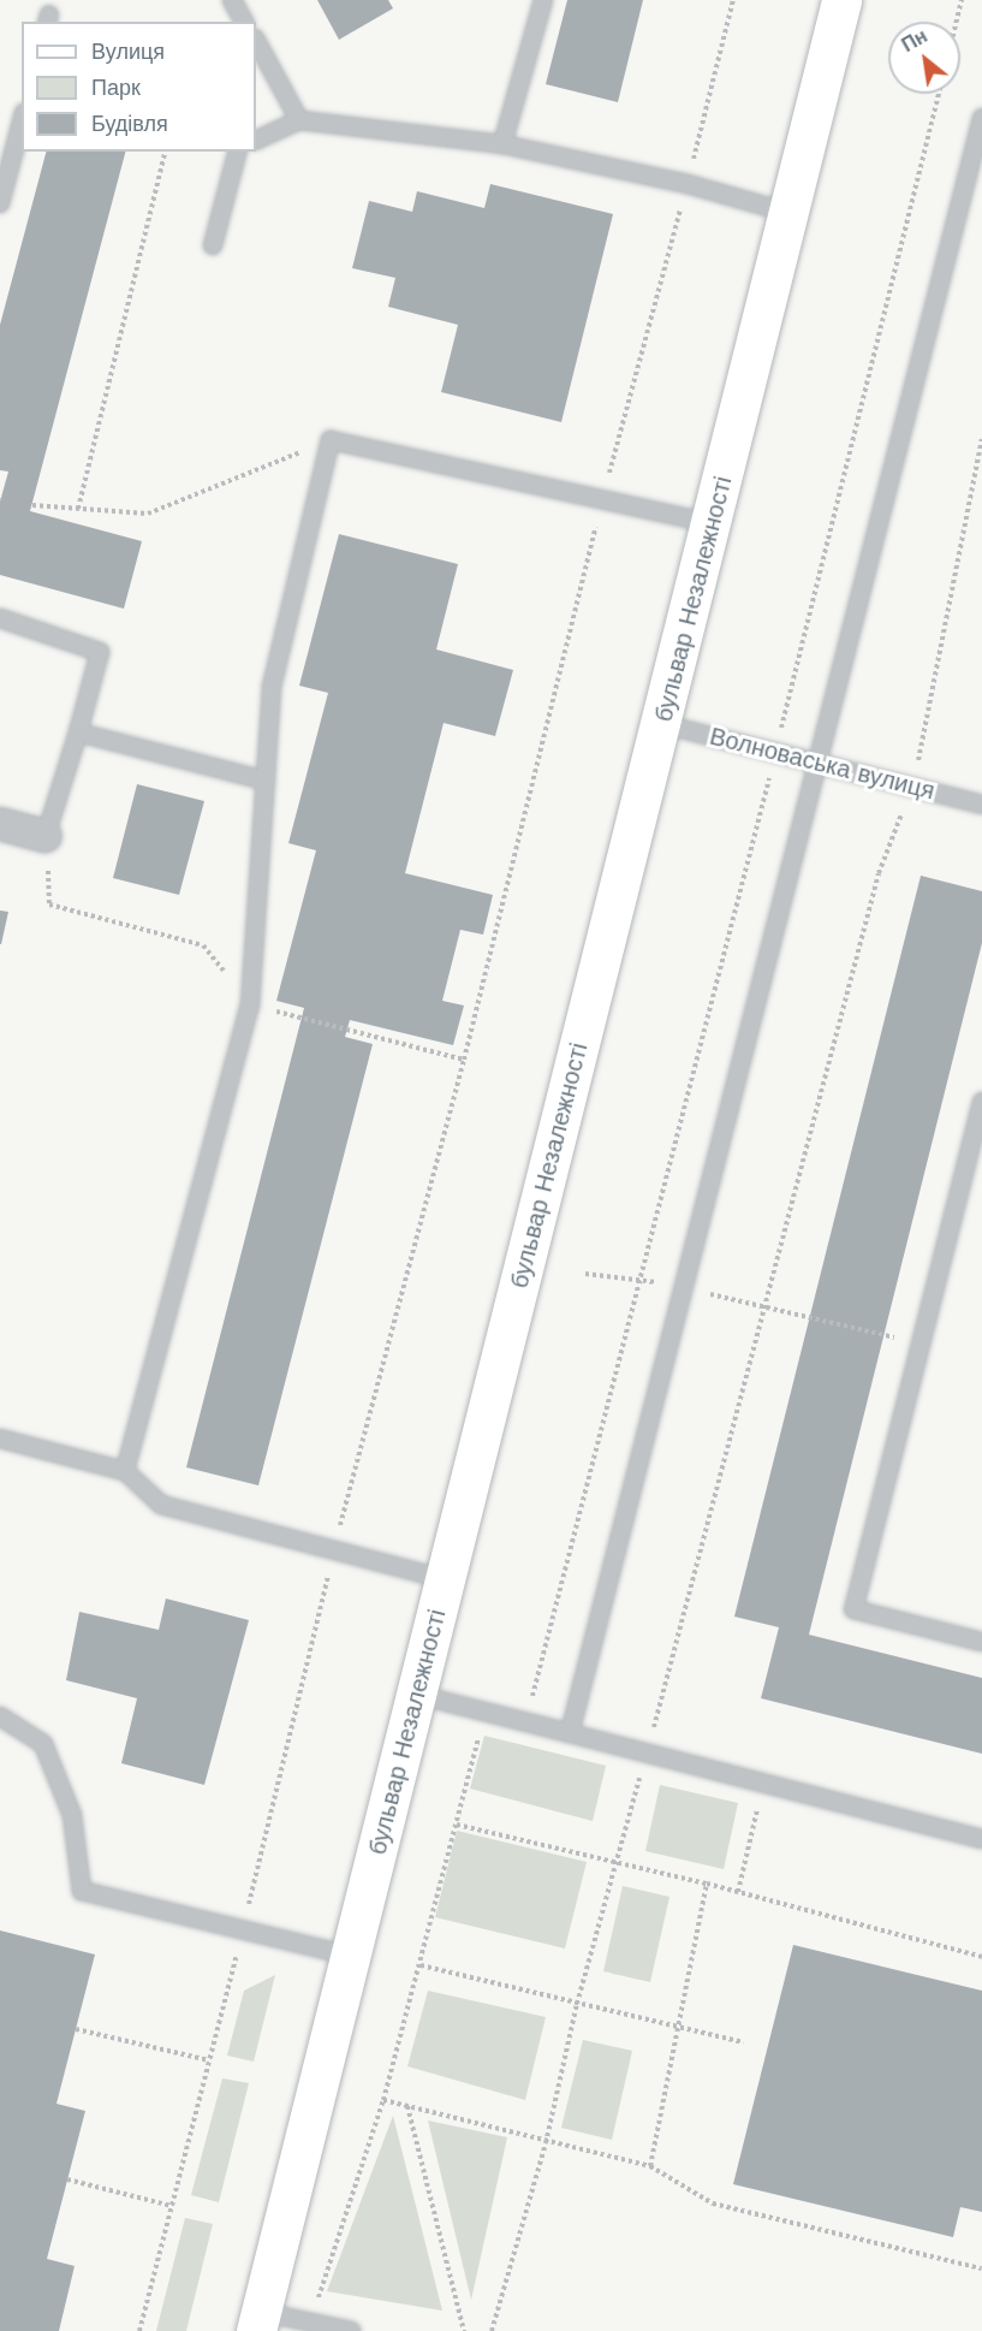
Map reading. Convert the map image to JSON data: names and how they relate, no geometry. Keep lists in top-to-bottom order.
{
  "streets": {
    "main road": ["бульвар Незалежності"],
    "lane": ["Волноваська вулиця"]
  },
  "crossings": [
    ["бульвар Незалежності", "Волноваська вулиця"]
  ],
  "legend": ["Вулиця", "Парк", "Будівля"],
  "north": "top left"
}
